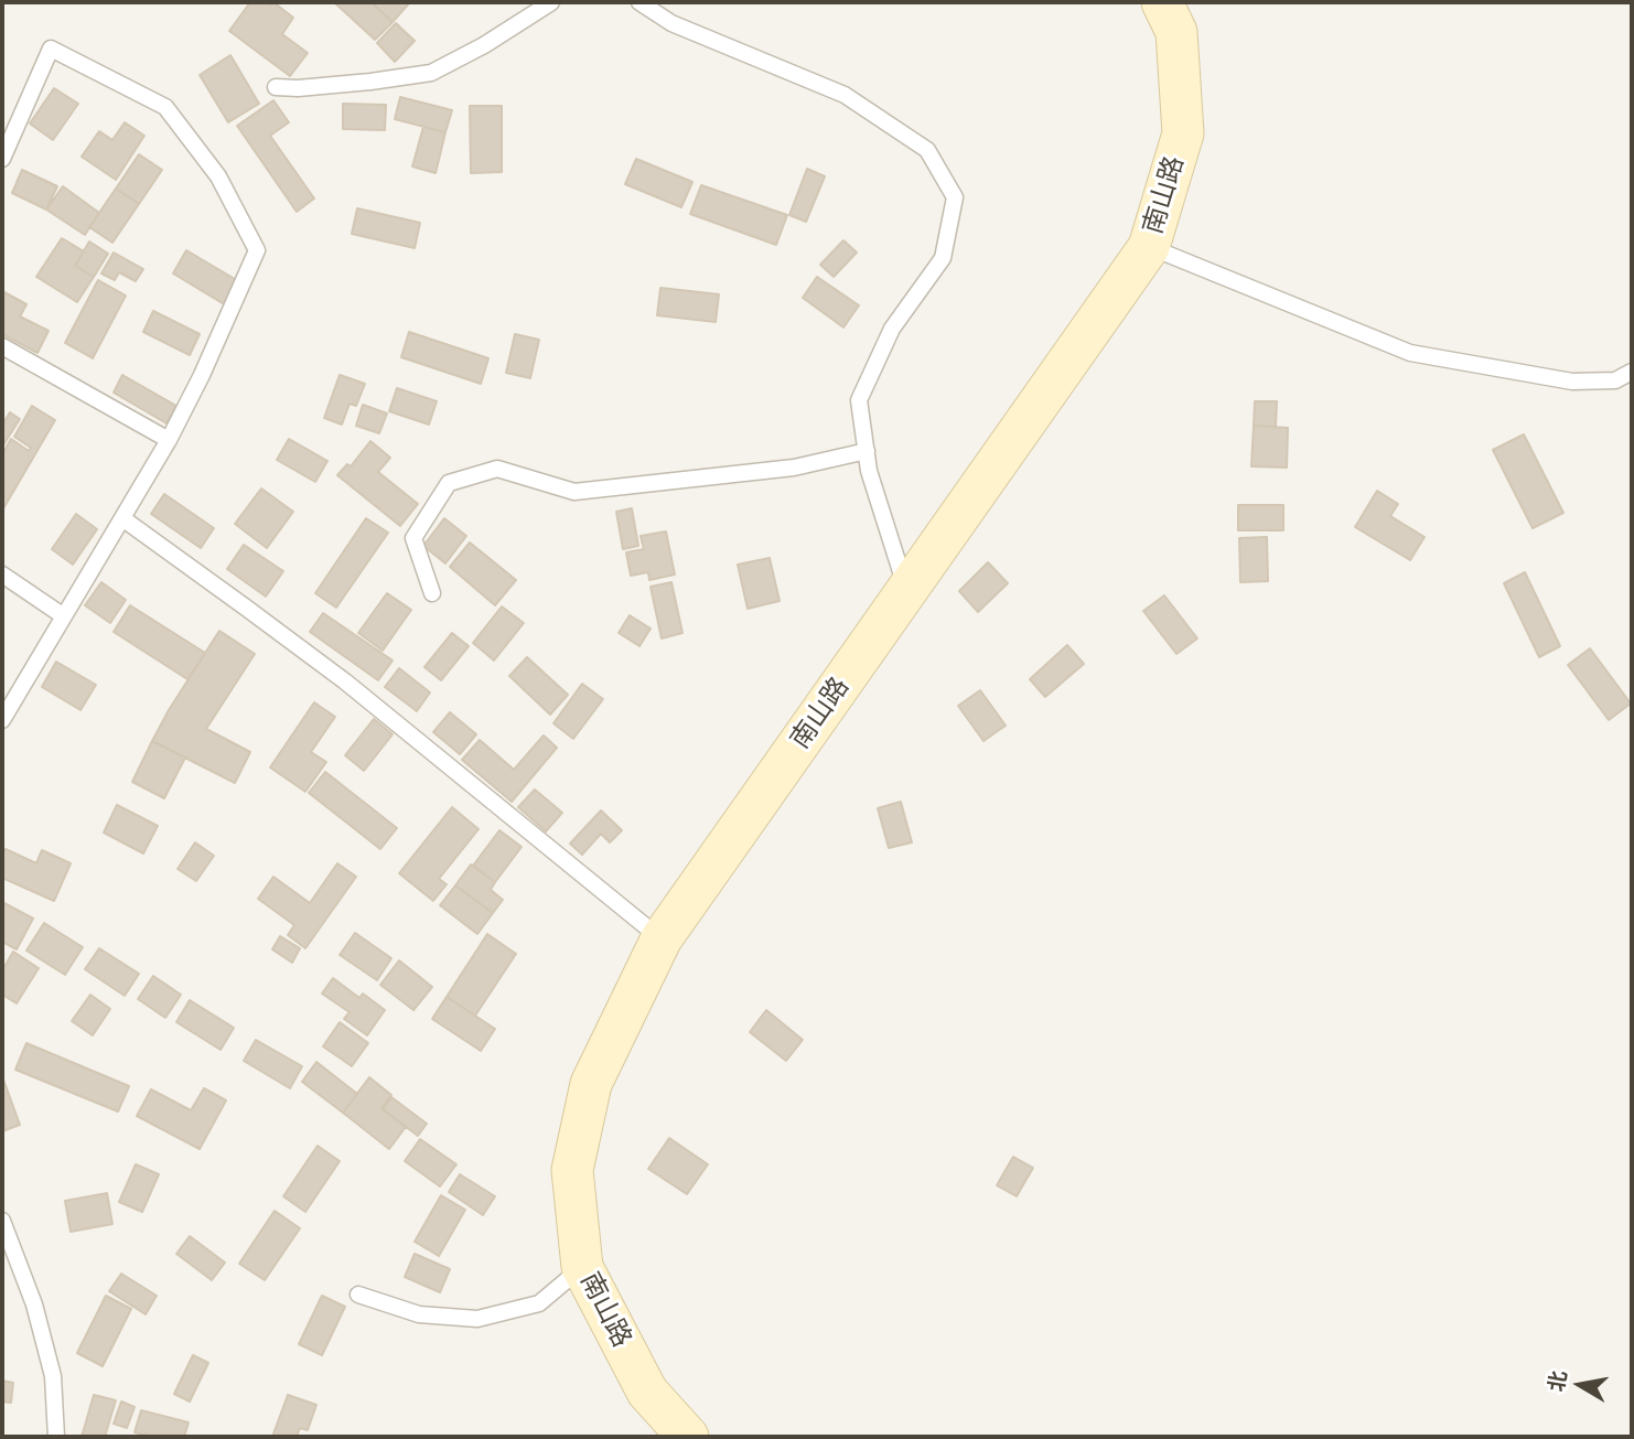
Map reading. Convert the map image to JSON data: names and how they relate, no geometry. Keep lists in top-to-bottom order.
{
  "streets": {
    "street": ["南山路"]
  },
  "north": "left"
}
